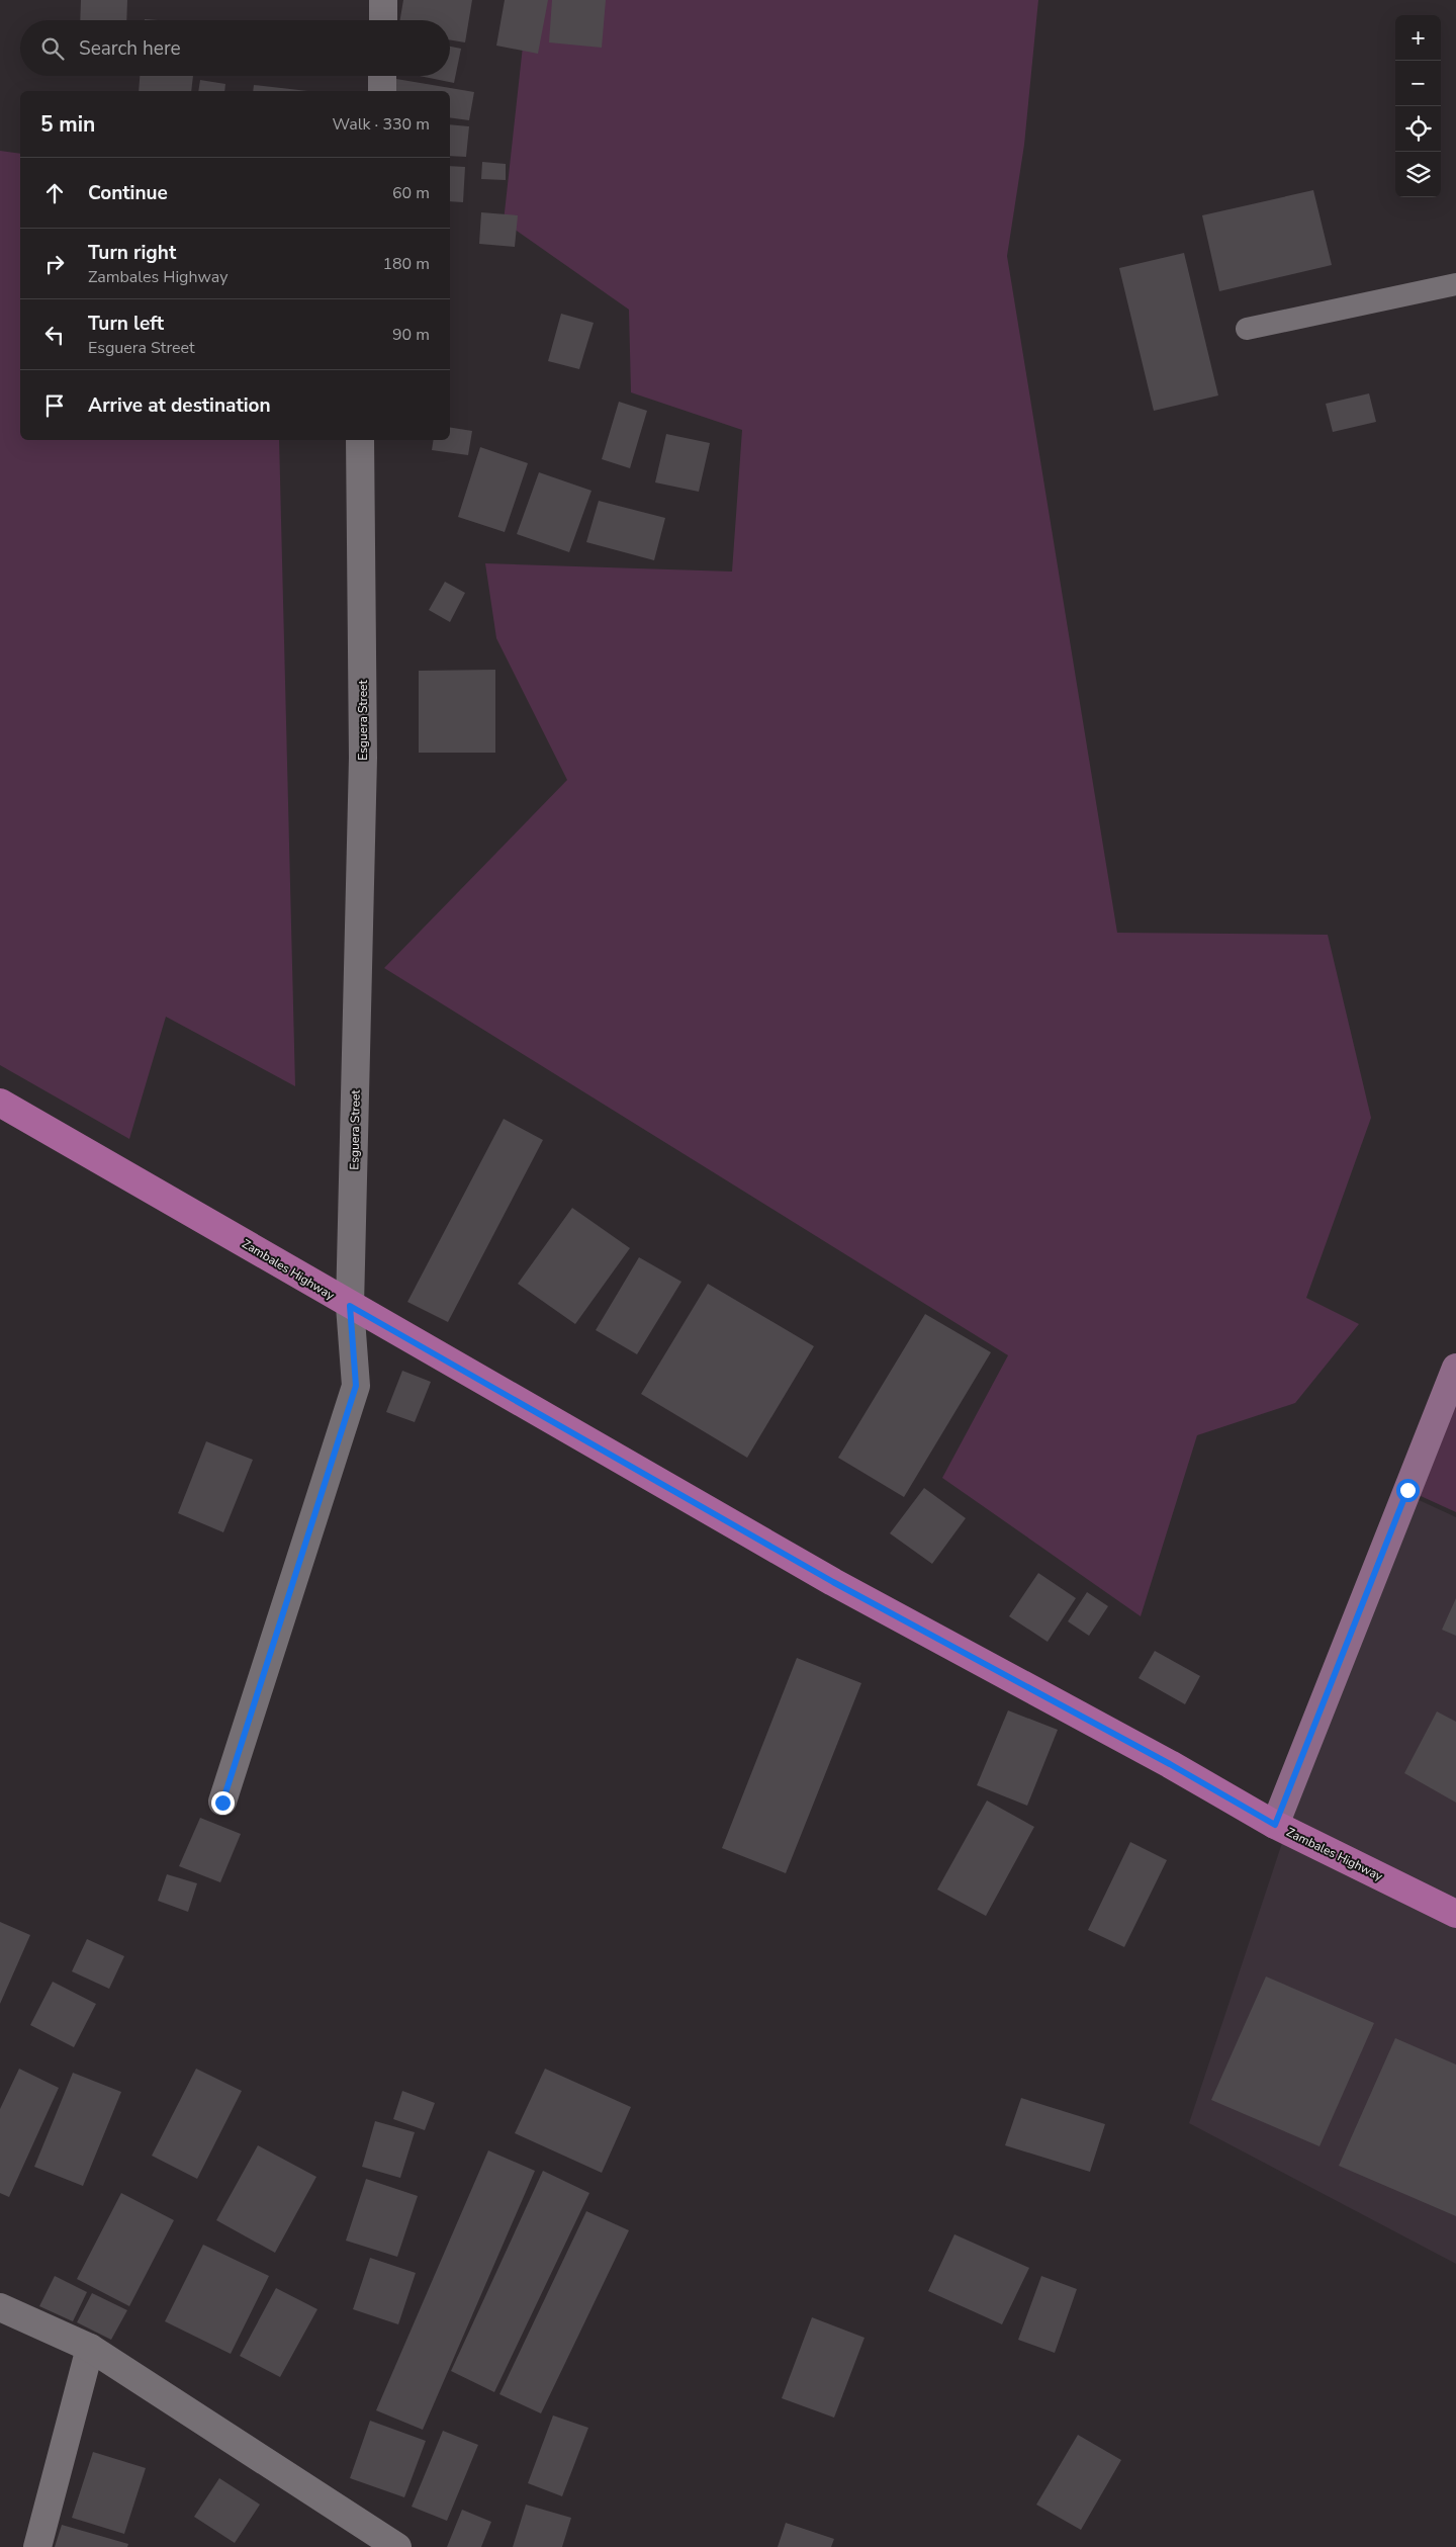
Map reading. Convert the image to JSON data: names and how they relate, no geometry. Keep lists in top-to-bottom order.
{
  "streets": {
    "main road": ["Zambales Highway"],
    "street": ["Esguera Street"]
  },
  "crossings": [
    ["Esguera Street", "Zambales Highway"]
  ],
  "page": {
    "map_buttons": ["+", "−"],
    "search": "Search here",
    "heading": ["5 min", "Walk · 330 m"],
    "list": [
      ["Continue", "60 m"],
      ["Turn right", "Zambales Highway", "180 m"],
      ["Turn left", "Esguera Street", "90 m"],
      "Arrive at destination"
    ]
  }
}
